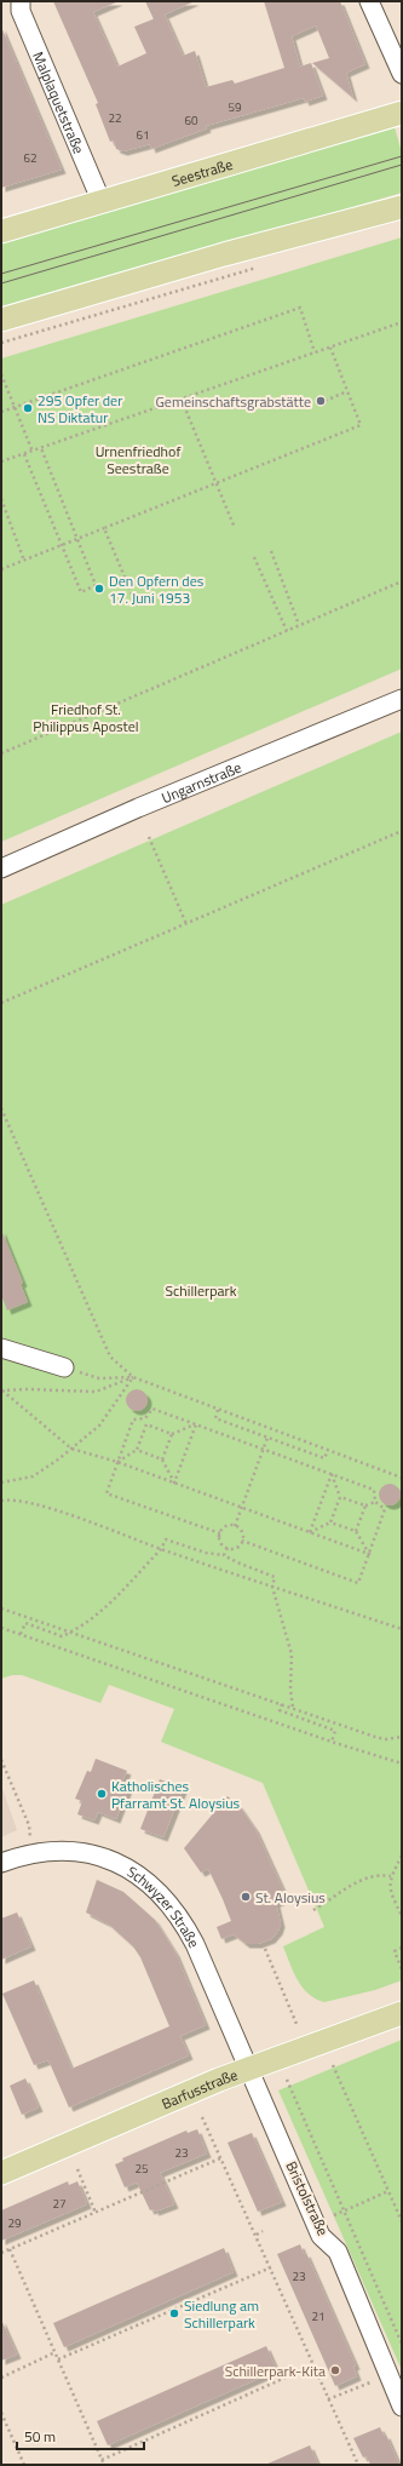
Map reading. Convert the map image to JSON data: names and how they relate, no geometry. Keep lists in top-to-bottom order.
{
  "streets": {
    "main road": ["Seestraße", "Barfusstraße"],
    "street": [
      "Malplaquetstraße",
      "Ungarnstraße",
      "Schwyzer Straße",
      "Bristolstraße"
    ]
  },
  "crossings": [
    ["Malplaquetstraße", "Seestraße"],
    ["Schwyzer Straße", "Barfusstraße"],
    ["Schwyzer Straße", "Bristolstraße"],
    ["Barfusstraße", "Bristolstraße"]
  ],
  "parks": ["Urnenfriedhof Seestraße", "Friedhof St. Philippus Apostel", "Schillerpark"],
  "places": [
    "Gemeinschaftsgrabstätte",
    "295 Opfer der NS Diktatur",
    "Den Opfern des 17. Juni 1953",
    "Katholisches Pfarramt St. Aloysius",
    "St. Aloysius",
    "Siedlung am Schillerpark",
    "Schillerpark-Kita"
  ],
  "house_numbers": [
    "59",
    "22",
    "60",
    "61",
    "62",
    "23",
    "25",
    "27",
    "29",
    "23",
    "21"
  ],
  "scale_bar": "50 m"
}
